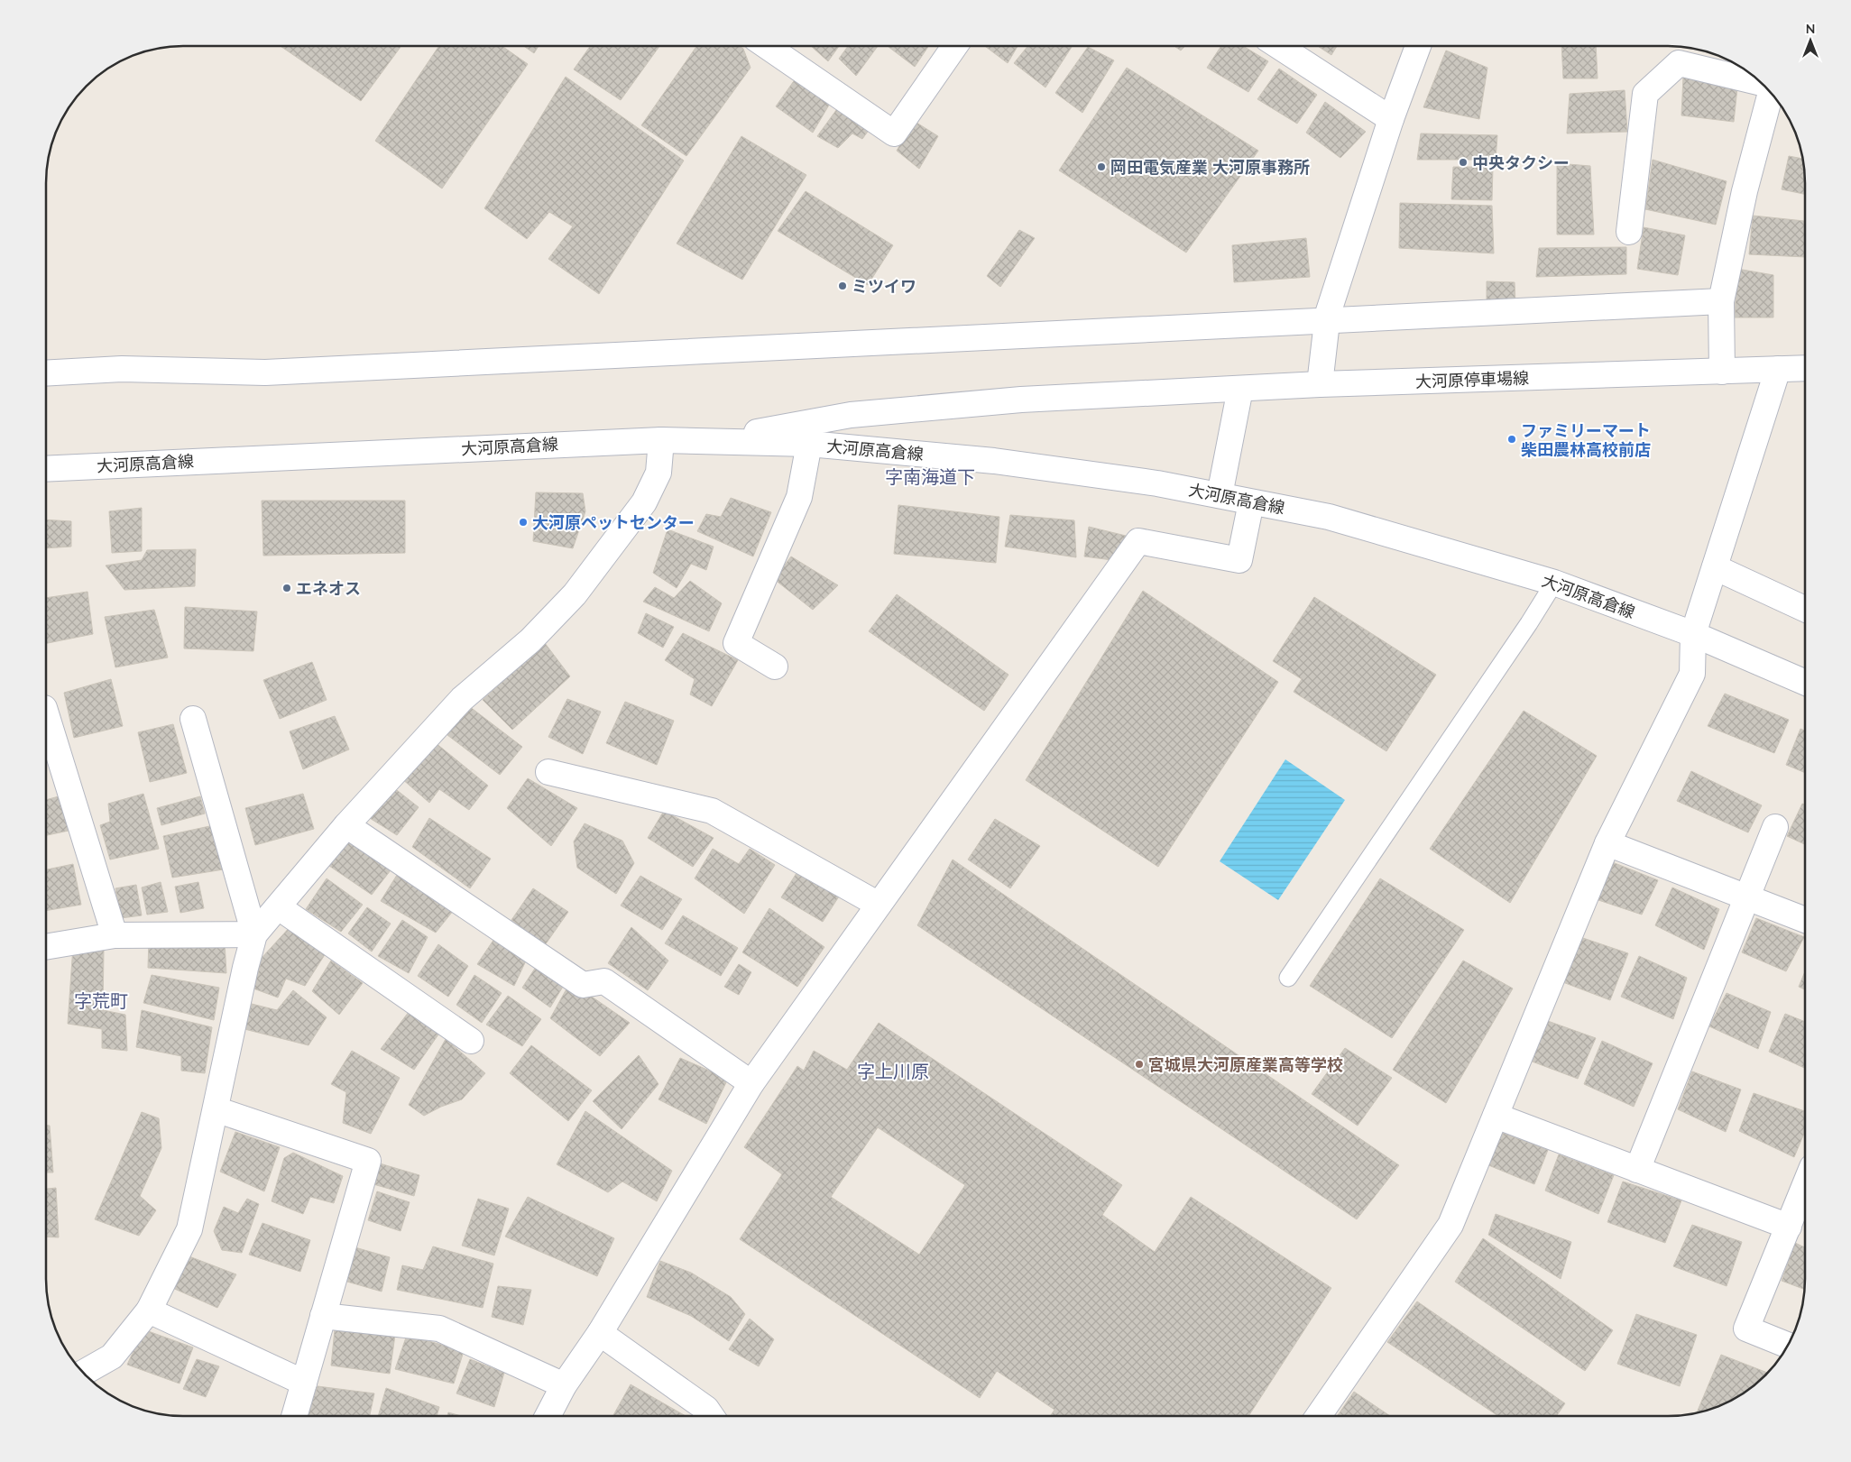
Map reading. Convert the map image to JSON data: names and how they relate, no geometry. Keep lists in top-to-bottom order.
{
  "streets": {
    "street": ["大河原停車場線", "大河原高倉線"]
  },
  "crossings": [
    ["大河原停車場線", "大河原高倉線"]
  ],
  "districts": ["字南海道下", "字荒町", "字上川原"],
  "places": [
    "中央タクシー",
    "岡田電気産業 大河原事務所",
    "ミツイワ",
    "ファミリーマート 柴田農林高校前店",
    "大河原ペットセンター",
    "エネオス",
    "宮城県大河原産業高等学校"
  ],
  "north": "top"
}
